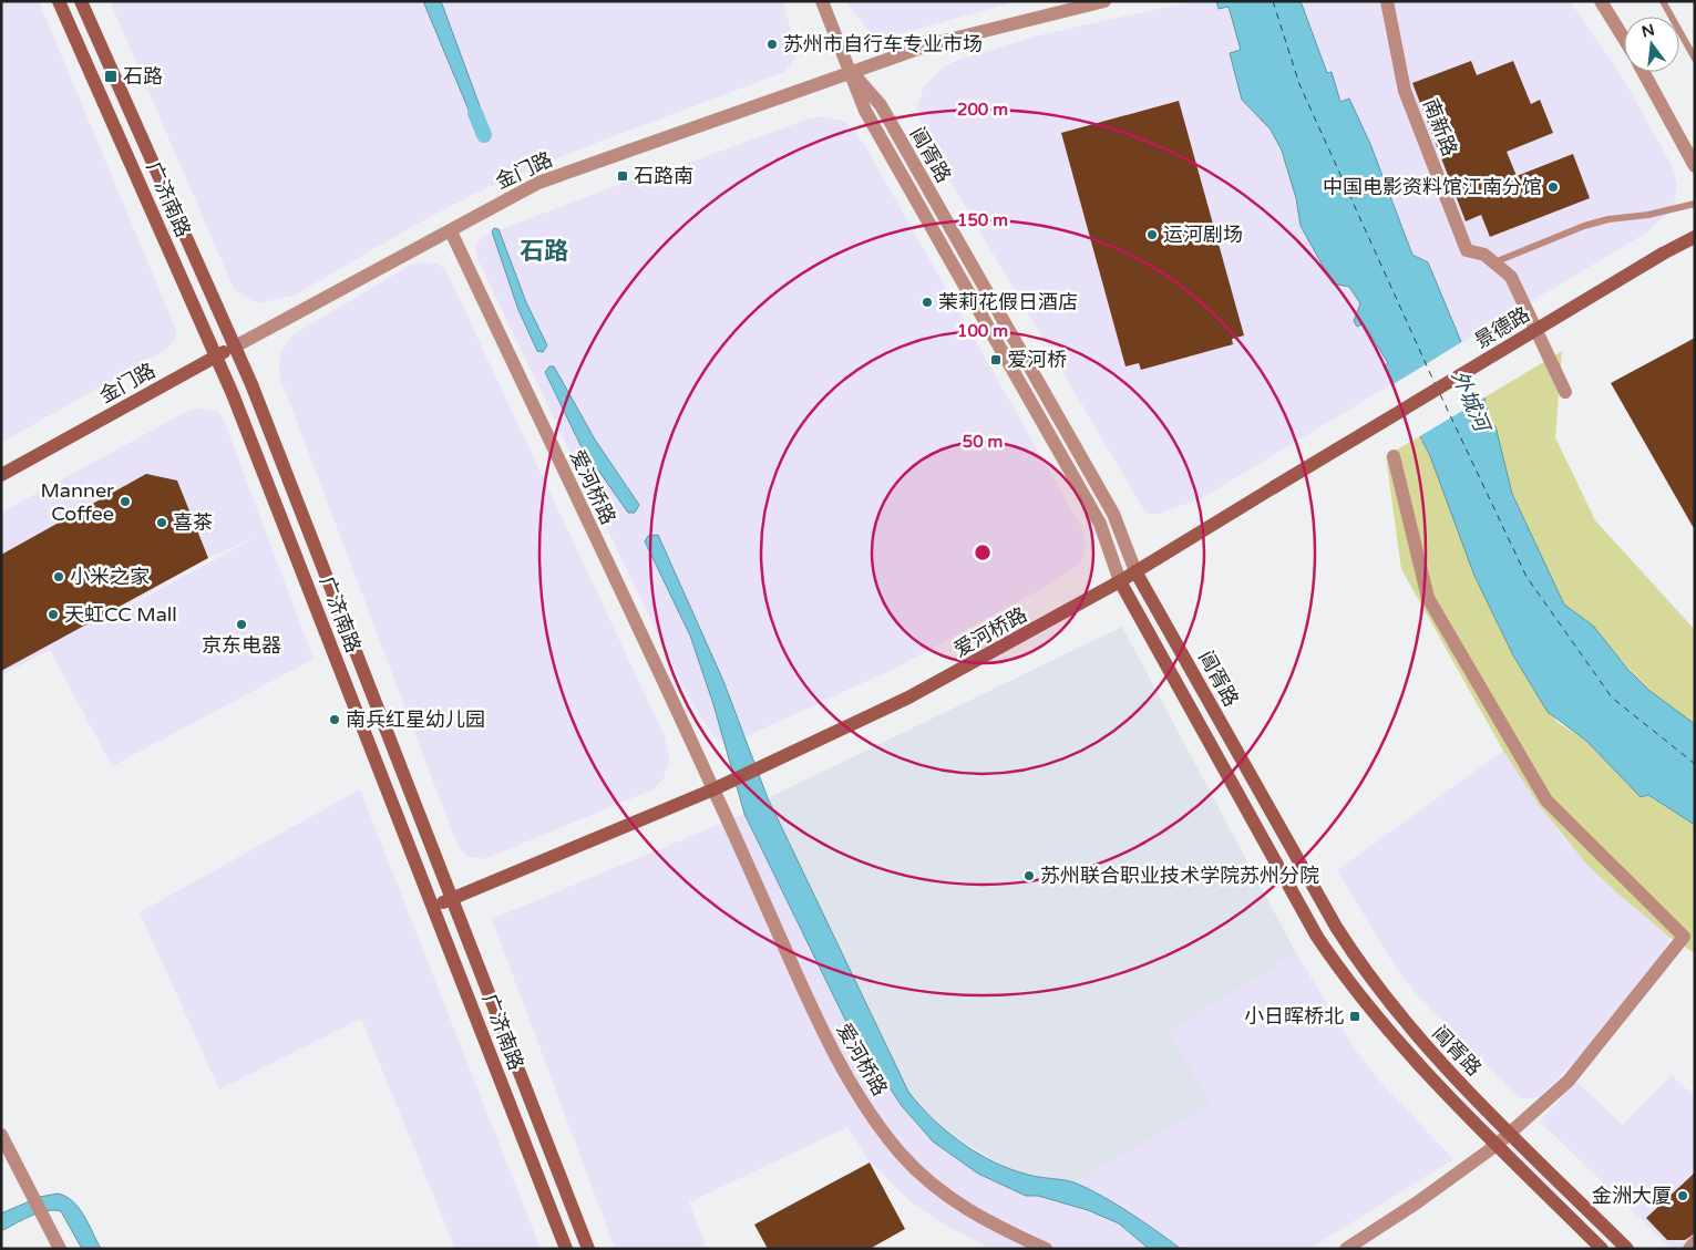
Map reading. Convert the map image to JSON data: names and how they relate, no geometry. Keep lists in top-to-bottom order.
{
  "streets": {
    "main road": [
      "阊胥路",
      "金门路",
      "广济南路",
      "景德路",
      "爱河桥路"
    ],
    "street": ["南新路"]
  },
  "crossings": [
    ["阊胥路", "金门路"],
    ["阊胥路", "爱河桥路"],
    ["金门路", "广济南路"],
    ["金门路", "爱河桥路"],
    ["广济南路", "爱河桥路"],
    ["景德路", "爱河桥路"]
  ],
  "districts": ["石路"],
  "water": ["外城河"],
  "places": {
    "other": [
      "苏州市自行车专业市场",
      "中国电影资料馆江南分馆",
      "运河剧场",
      "茉莉花假日酒店",
      "Manner Coffee",
      "喜茶",
      "小米之家",
      "天虹CC Mall",
      "京东电器",
      "南兵红星幼儿园",
      "苏州联合职业技术学院苏州分院",
      "金洲大厦"
    ],
    "transit": [
      "石路",
      "石路南",
      "爱河桥",
      "小日晖桥北"
    ]
  },
  "north": "top",
  "rings": [
    "200 m",
    "150 m",
    "100 m",
    "50 m"
  ]
}
